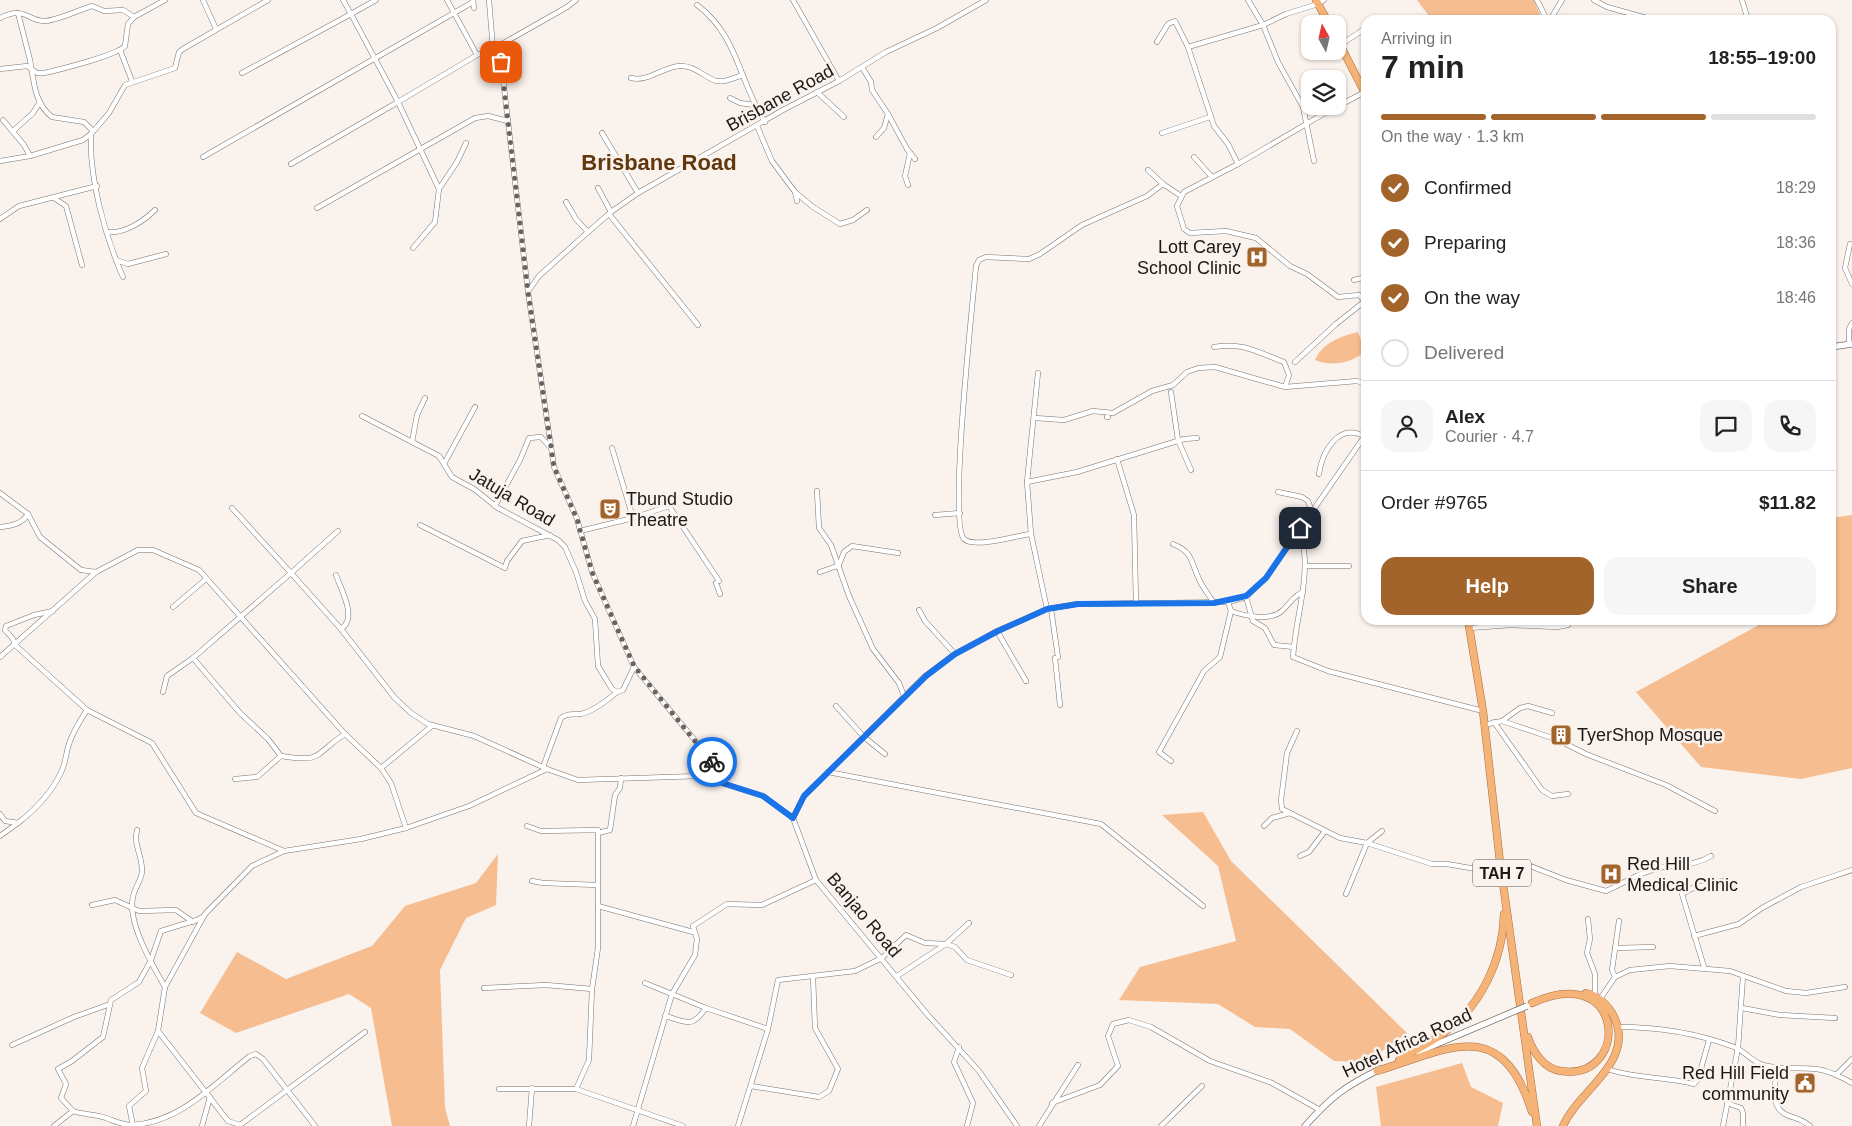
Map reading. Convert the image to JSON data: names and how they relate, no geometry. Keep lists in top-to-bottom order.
{
  "streets": {
    "highway": ["TAH 7"],
    "street": [
      "Brisbane Road",
      "Jatuja Road",
      "Banjao Road",
      "Hotel Africa Road"
    ]
  },
  "districts": ["Brisbane Road"],
  "places": {
    "hospital": ["Lott Carey School Clinic", "Red Hill Medical Clinic"],
    "theatre": ["Tbund Studio Theatre"],
    "building": ["TyerShop Mosque"],
    "public building": ["Red Hill Field community"]
  },
  "north": "top",
  "page": {
    "heading": ["7 min", "Arriving in", "18:55–19:00"],
    "panel": [
      "Alex",
      "Courier · 4.7",
      "Order #9765",
      "$11.82"
    ],
    "bar": "On the way · 1.3 km",
    "list": [
      ["Confirmed", "18:29"],
      ["Preparing", "18:36"],
      ["On the way", "18:46"],
      "Delivered"
    ],
    "buttons": ["Help", "Share"]
  }
}
